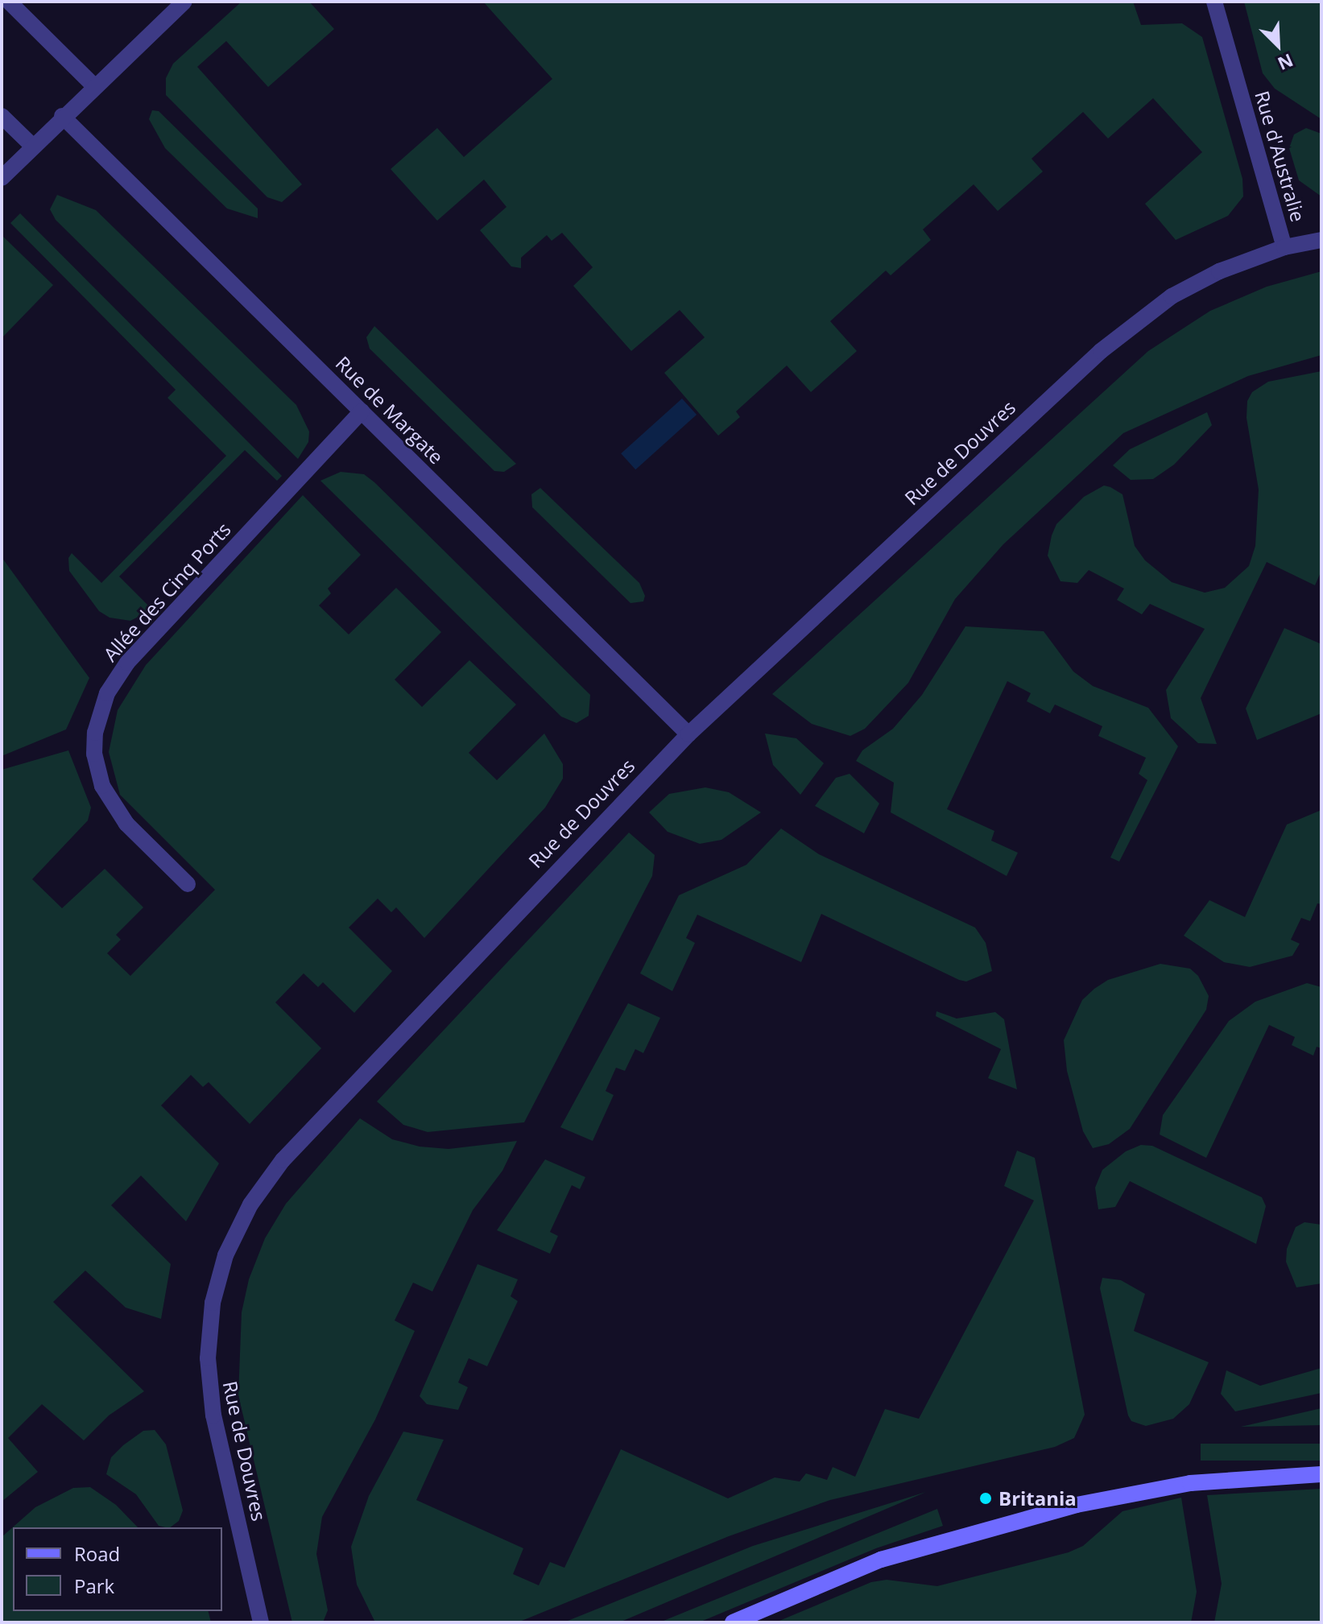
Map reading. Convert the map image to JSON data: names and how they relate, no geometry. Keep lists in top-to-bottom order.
{
  "streets": {
    "street": [
      "Rue d'Australie",
      "Rue de Margate",
      "Rue de Douvres",
      "Allée des Cinq Ports"
    ]
  },
  "crossings": [
    ["Rue d'Australie", "Rue de Douvres"],
    ["Rue de Margate", "Rue de Douvres"],
    ["Rue de Margate", "Allée des Cinq Ports"]
  ],
  "places": ["Britania"],
  "legend": ["Road", "Park"],
  "north": "bottom right"
}
